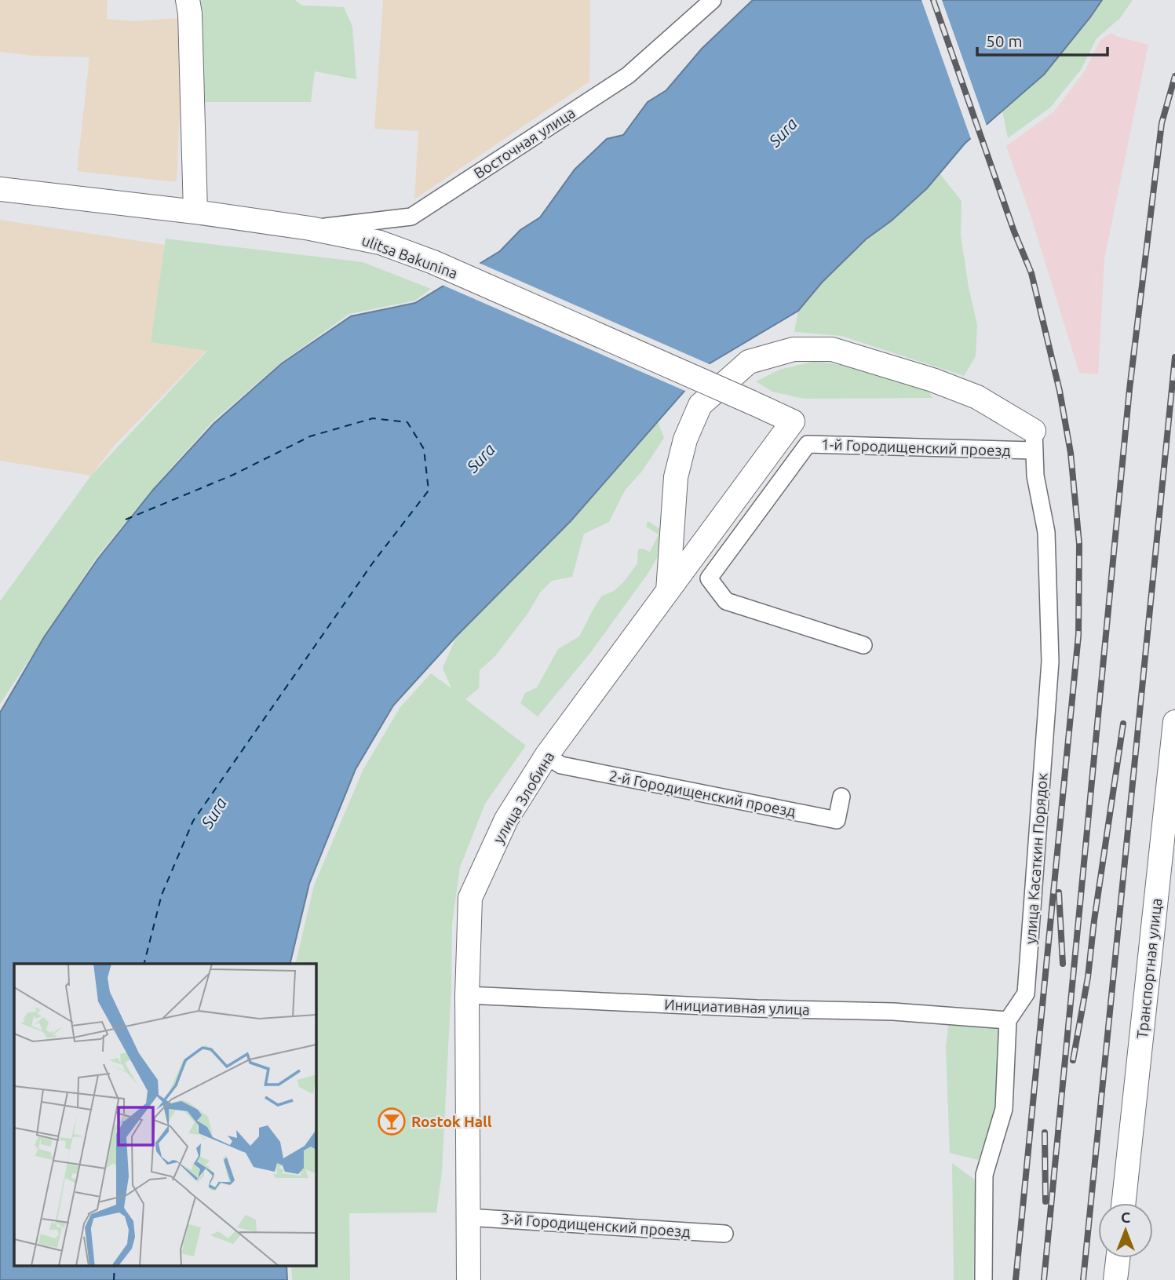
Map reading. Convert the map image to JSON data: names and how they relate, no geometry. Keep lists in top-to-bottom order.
{
  "streets": {
    "main road": ["ulitsa Bakunina", "улица Злобина", "Транспортная улица"],
    "street": [
      "Восточная улица",
      "1-й Городищенский проезд",
      "2-й Городищенский проезд",
      "улица Касаткин Порядок",
      "Инициативная улица",
      "3-й Городищенский проезд"
    ]
  },
  "crossings": [
    ["Восточная улица", "ulitsa Bakunina"],
    ["ulitsa Bakunina", "улица Злобина"],
    ["1-й Городищенский проезд", "улица Касаткин Порядок"],
    ["2-й Городищенский проезд", "улица Злобина"],
    ["улица Злобина", "Инициативная улица"],
    ["улица Злобина", "3-й Городищенский проезд"],
    ["улица Касаткин Порядок", "Инициативная улица"]
  ],
  "water": ["Sura"],
  "places": {
    "bar": ["Rostok Hall"]
  },
  "scale_bar": "50 m",
  "north": "top"
}
